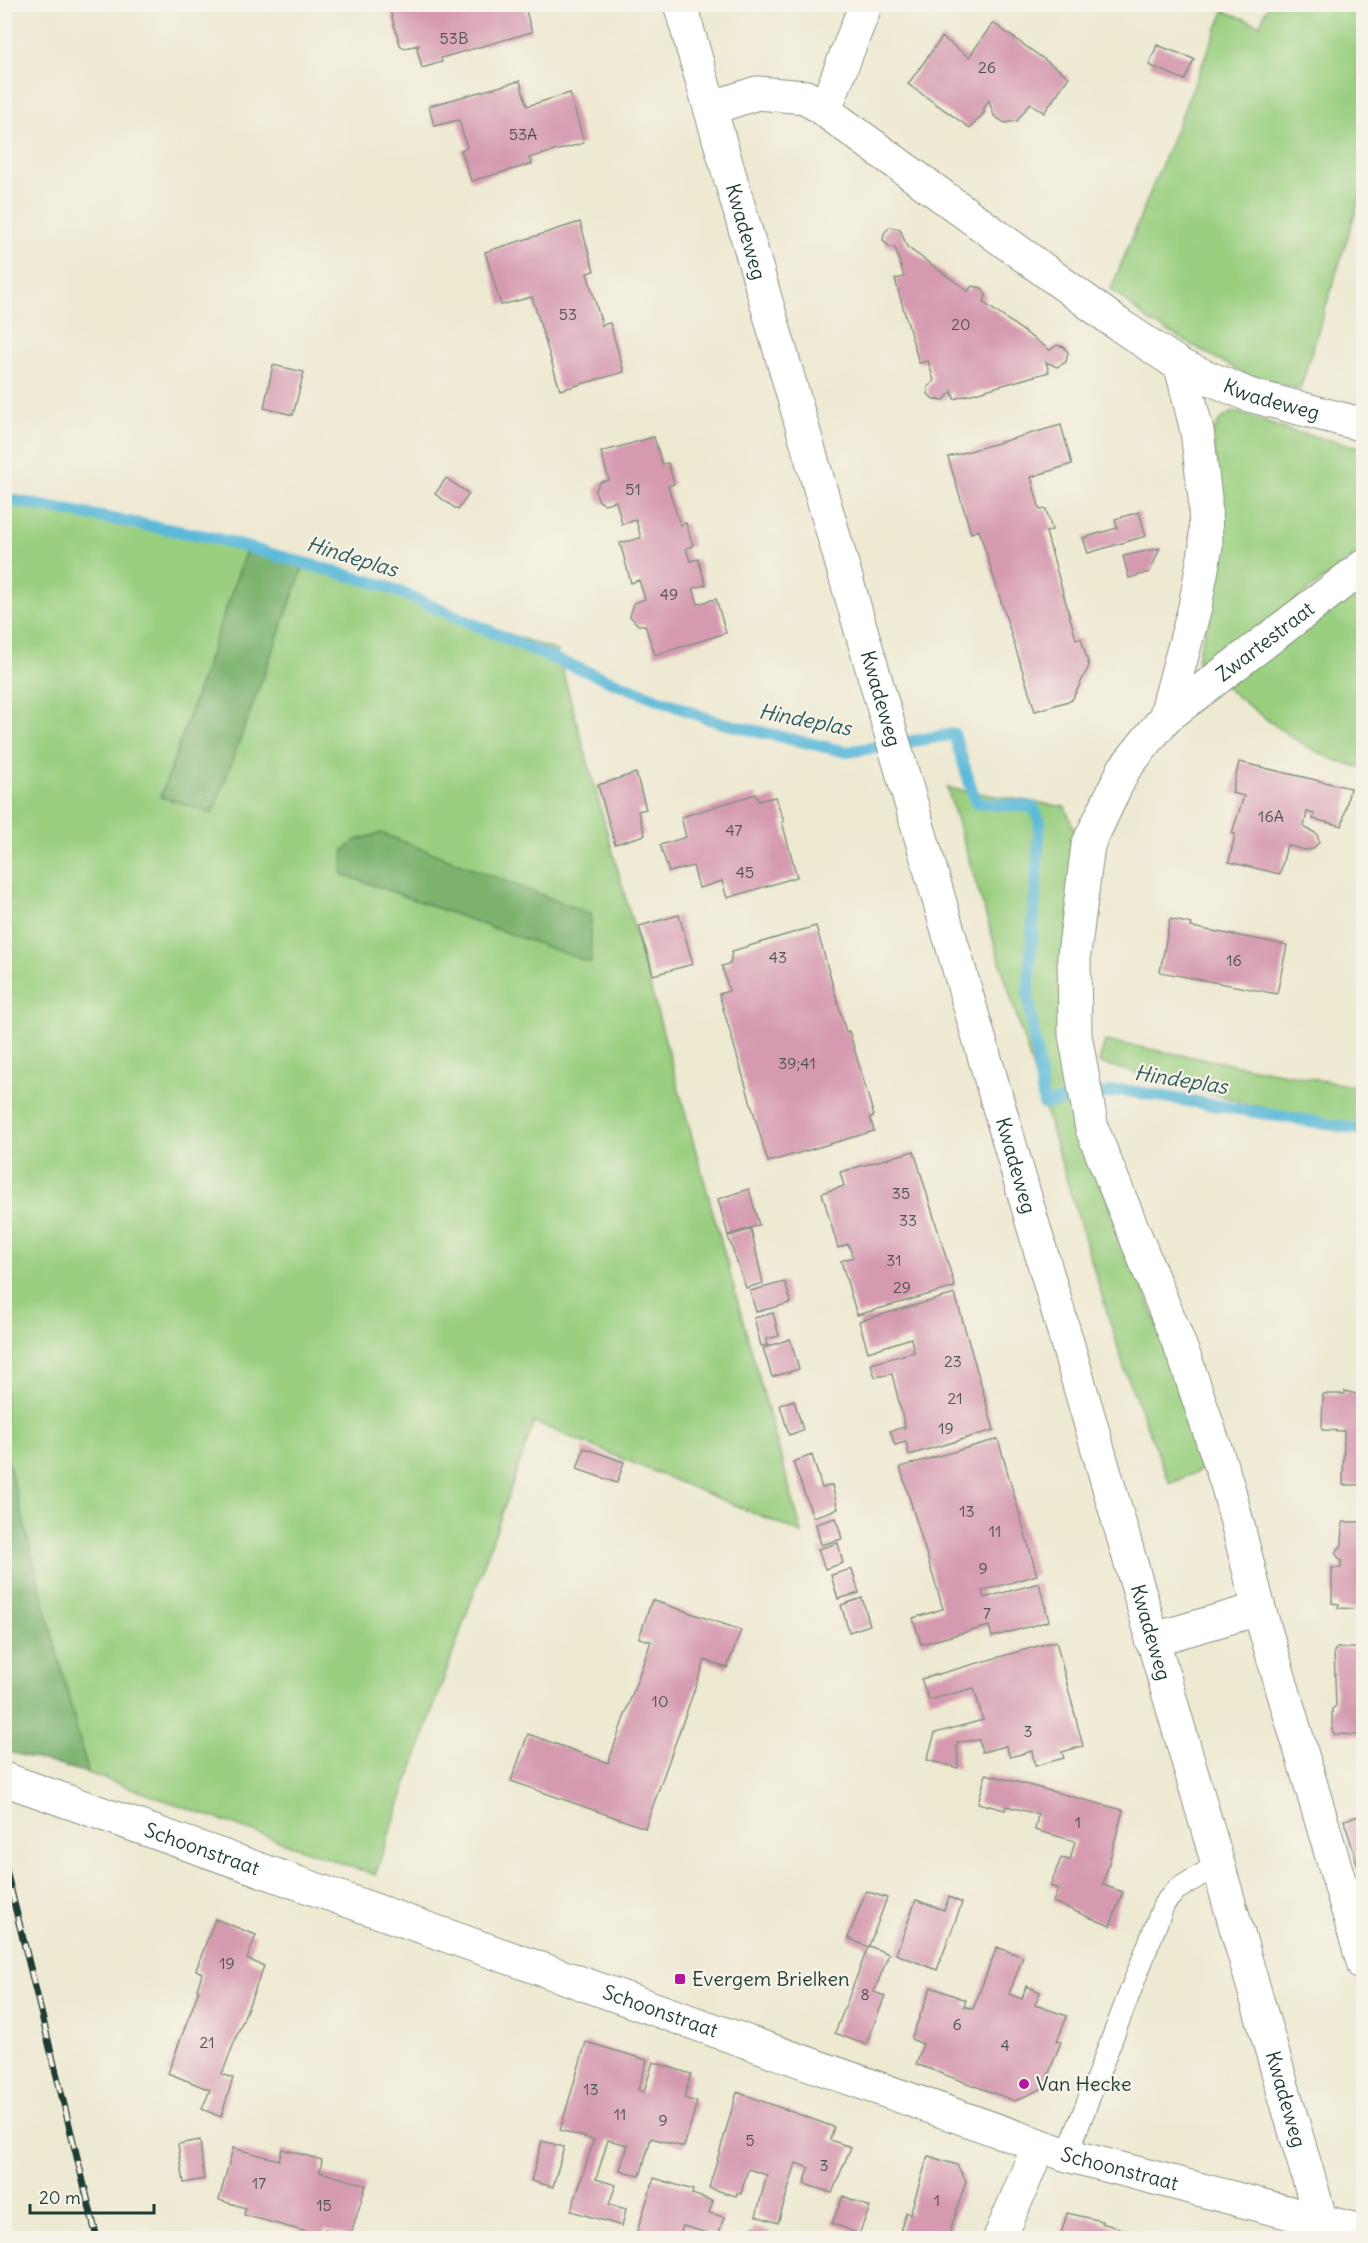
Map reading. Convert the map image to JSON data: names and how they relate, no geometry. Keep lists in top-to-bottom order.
{
  "streets": {
    "street": ["Kwadeweg", "Zwartestraat", "Schoonstraat"]
  },
  "crossings": [
    ["Kwadeweg", "Schoonstraat"]
  ],
  "water": ["Hindeplas"],
  "places": {
    "transit": ["Evergem Brielken"],
    "other": ["Van Hecke"]
  },
  "house_numbers": [
    "53B",
    "26",
    "53A",
    "53",
    "20",
    "51",
    "49",
    "16A",
    "47",
    "45",
    "43",
    "16",
    "39;41",
    "35",
    "33",
    "31",
    "29",
    "23",
    "21",
    "19",
    "13",
    "11",
    "9",
    "7",
    "10",
    "3",
    "1",
    "19",
    "8",
    "6",
    "21",
    "4",
    "13",
    "11",
    "9",
    "5",
    "3",
    "17",
    "1",
    "15"
  ],
  "scale_bar": "20 m"
}
